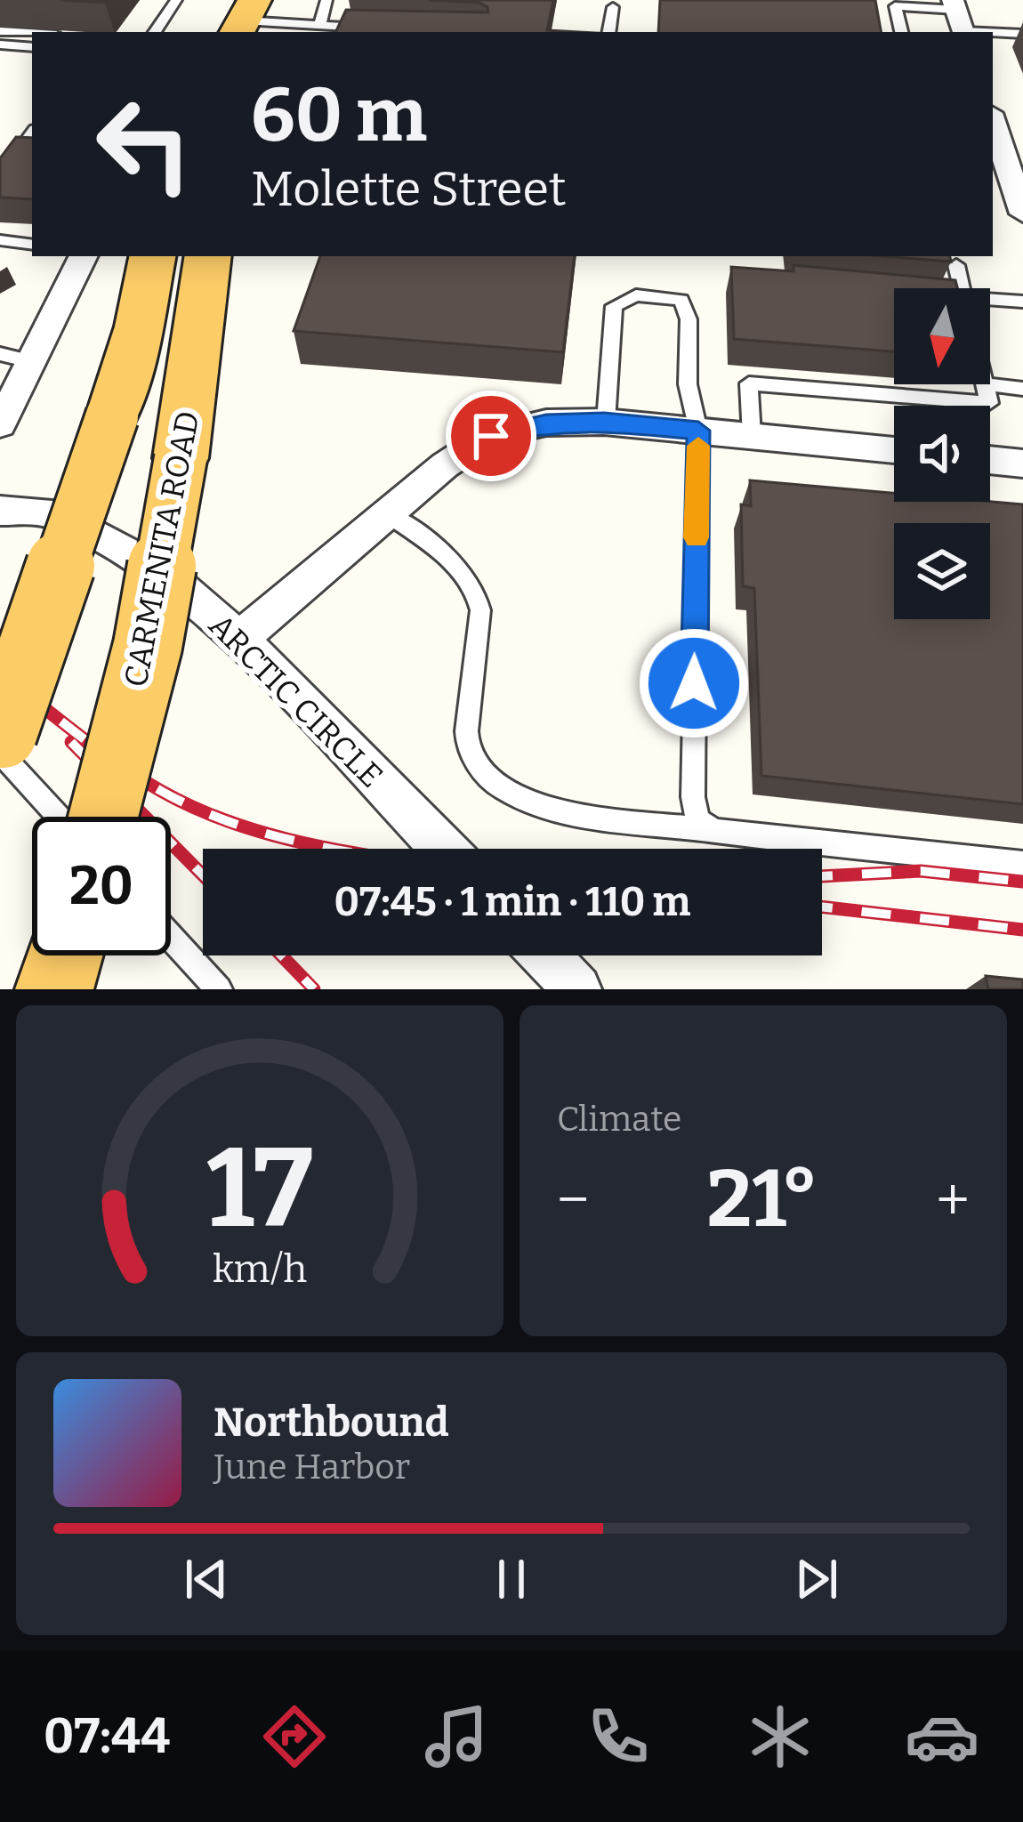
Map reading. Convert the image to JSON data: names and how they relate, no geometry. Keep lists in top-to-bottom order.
{
  "streets": {
    "main road": ["CARMENITA ROAD"],
    "street": ["ARCTIC CIRCLE"]
  },
  "north": "bottom",
  "page": {
    "turn": ["60 m", "Molette Street"],
    "limit": "20",
    "trip": "07:45 · 1 min · 110 m",
    "tile": "Climate",
    "heat": ["−", "21°", "+"],
    "song": ["Northbound", "June Harbor"],
    "tabs": "07:44",
    "gauge": ["17", "km/h"]
  }
}
